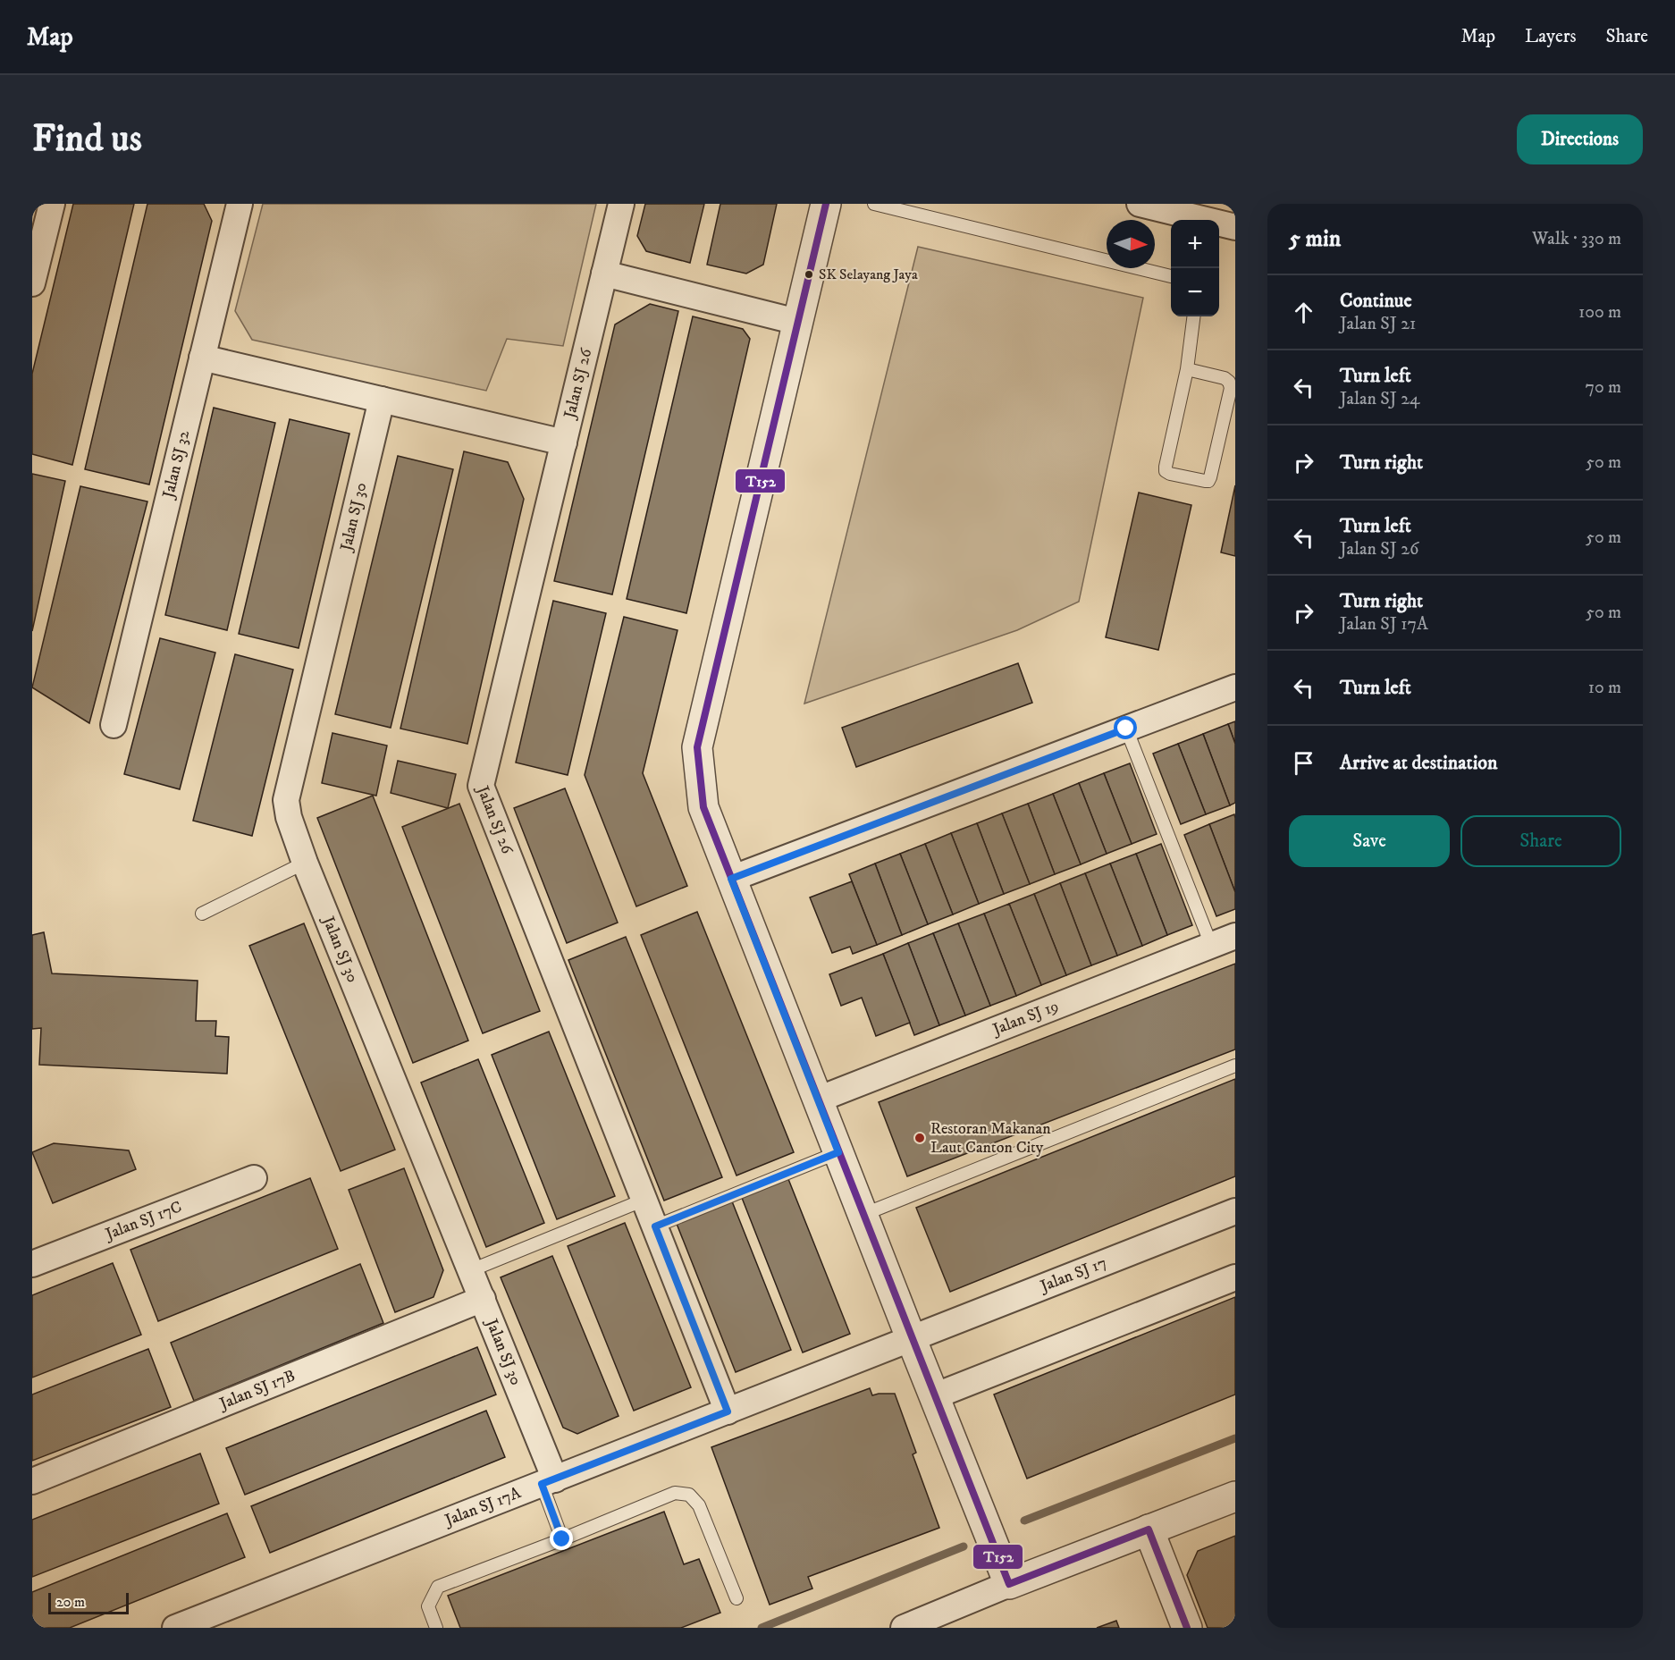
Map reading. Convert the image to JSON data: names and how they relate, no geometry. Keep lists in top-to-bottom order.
{
  "streets": {
    "street": [
      "Jalan SJ 26",
      "Jalan SJ 32",
      "Jalan SJ 30",
      "Jalan SJ 19",
      "Jalan SJ 17C",
      "Jalan SJ 17",
      "Jalan SJ 17B",
      "Jalan SJ 17A"
    ]
  },
  "crossings": [
    ["Jalan SJ 26", "Jalan SJ 17A"],
    ["Jalan SJ 30", "Jalan SJ 17B"],
    ["Jalan SJ 30", "Jalan SJ 17A"],
    ["Jalan SJ 17", "Jalan SJ 17A"]
  ],
  "places": ["SK Selayang Jaya", "Restoran Makanan Laut Canton City"],
  "lines": ["transit line T152"],
  "scale_bar": "20 m",
  "north": "right",
  "page": {
    "header": "Map",
    "nav": ["Map", "Layers", "Share"],
    "buttons": [
      "Directions",
      ["Save", "Share"]
    ],
    "title": "Find us",
    "heading": ["5 min", "Walk · 330 m"],
    "map_buttons": ["+", "−"],
    "list": [
      ["Continue", "Jalan SJ 21", "100 m"],
      ["Turn left", "Jalan SJ 24", "70 m"],
      ["Turn right", "50 m"],
      ["Turn left", "Jalan SJ 26", "50 m"],
      ["Turn right", "Jalan SJ 17A", "50 m"],
      ["Turn left", "10 m"],
      "Arrive at destination"
    ],
    "scale": "20 m"
  }
}
